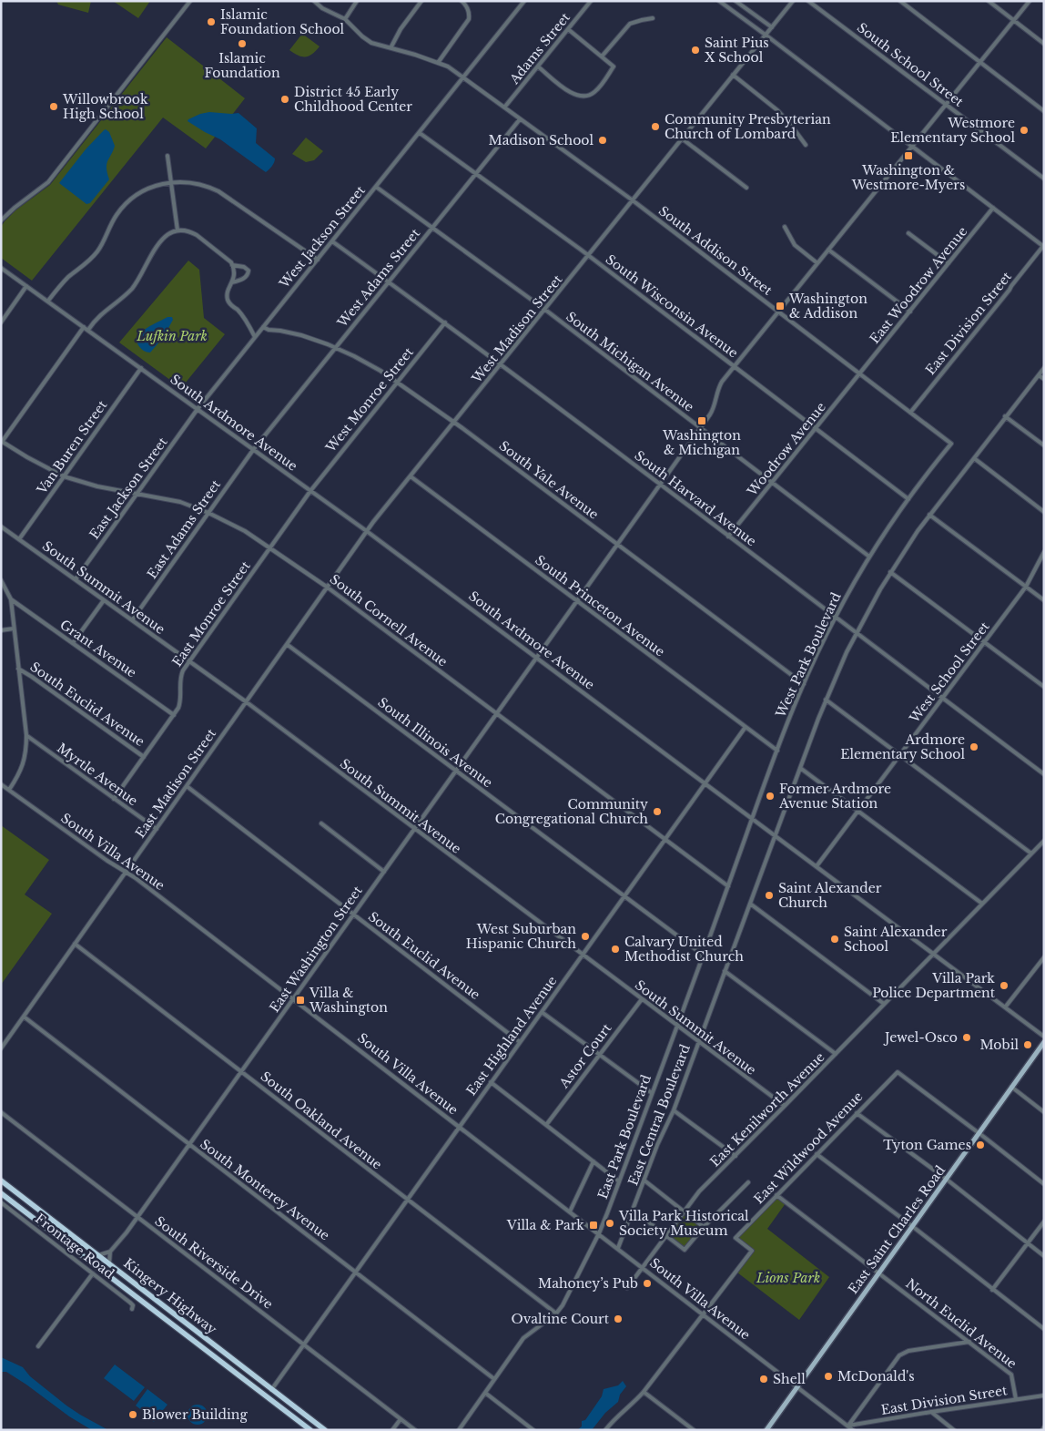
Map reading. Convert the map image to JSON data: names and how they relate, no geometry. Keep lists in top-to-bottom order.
{
  "streets": {
    "highway": ["Kingery Highway"],
    "main road": ["East Saint Charles Road"],
    "street": [
      "Adams Street",
      "South School Street",
      "West Jackson Street",
      "South Addison Street",
      "West Adams Street",
      "East Woodrow Avenue",
      "South Wisconsin Avenue",
      "East Division Street",
      "West Madison Street",
      "South Michigan Avenue",
      "West Monroe Street",
      "South Ardmore Avenue",
      "Van Buren Street",
      "Woodrow Avenue",
      "South Yale Avenue",
      "East Jackson Street",
      "South Harvard Avenue",
      "East Adams Street",
      "South Summit Avenue",
      "South Princeton Avenue",
      "East Monroe Street",
      "South Cornell Avenue",
      "Grant Avenue",
      "West Park Boulevard",
      "West School Street",
      "South Euclid Avenue",
      "South Illinois Avenue",
      "Myrtle Avenue",
      "East Madison Street",
      "South Villa Avenue",
      "East Washington Street",
      "East Highland Avenue",
      "Astor Court",
      "East Kenilworth Avenue",
      "East Central Boulevard",
      "South Oakland Avenue",
      "East Park Boulevard",
      "East Wildwood Avenue",
      "South Monterey Avenue",
      "Frontage Road",
      "South Riverside Drive",
      "North Euclid Avenue"
    ]
  },
  "crossings": [
    ["Adams Street", "South Addison Street"],
    ["South School Street", "East Washington Street"],
    ["West Jackson Street", "South Addison Street"],
    ["West Jackson Street", "South Wisconsin Avenue"],
    ["West Jackson Street", "South Michigan Avenue"],
    ["West Jackson Street", "South Ardmore Avenue"],
    ["West Jackson Street", "South Yale Avenue"],
    ["West Jackson Street", "East Jackson Street"],
    ["West Jackson Street", "South Harvard Avenue"],
    ["South Addison Street", "West Adams Street"],
    ["South Addison Street", "East Woodrow Avenue"],
    ["South Addison Street", "East Division Street"],
    ["South Addison Street", "West Madison Street"],
    ["South Addison Street", "Woodrow Avenue"],
    ["South Addison Street", "West Park Boulevard"],
    ["South Addison Street", "East Washington Street"],
    ["West Adams Street", "South Wisconsin Avenue"],
    ["West Adams Street", "South Michigan Avenue"],
    ["West Adams Street", "South Ardmore Avenue"],
    ["West Adams Street", "South Yale Avenue"],
    ["West Adams Street", "South Harvard Avenue"],
    ["West Adams Street", "East Adams Street"],
    ["East Woodrow Avenue", "Woodrow Avenue"],
    ["South Wisconsin Avenue", "West Madison Street"],
    ["South Wisconsin Avenue", "Woodrow Avenue"],
    ["South Wisconsin Avenue", "West Park Boulevard"],
    ["South Wisconsin Avenue", "East Washington Street"],
    ["East Division Street", "South Villa Avenue"],
    ["East Division Street", "North Euclid Avenue"],
    ["West Madison Street", "South Michigan Avenue"],
    ["West Madison Street", "South Ardmore Avenue"],
    ["West Madison Street", "South Yale Avenue"],
    ["West Madison Street", "South Harvard Avenue"],
    ["West Madison Street", "South Princeton Avenue"],
    ["West Madison Street", "East Madison Street"],
    ["South Michigan Avenue", "Woodrow Avenue"],
    ["South Michigan Avenue", "West Park Boulevard"],
    ["South Michigan Avenue", "East Washington Street"],
    ["West Monroe Street", "South Ardmore Avenue"],
    ["West Monroe Street", "South Yale Avenue"],
    ["West Monroe Street", "South Harvard Avenue"],
    ["West Monroe Street", "East Monroe Street"],
    ["South Ardmore Avenue", "Van Buren Street"],
    ["South Ardmore Avenue", "East Jackson Street"],
    ["South Ardmore Avenue", "East Adams Street"],
    ["South Ardmore Avenue", "East Monroe Street"],
    ["South Ardmore Avenue", "West Park Boulevard"],
    ["South Ardmore Avenue", "West School Street"],
    ["South Ardmore Avenue", "East Madison Street"],
    ["South Ardmore Avenue", "East Washington Street"],
    ["South Ardmore Avenue", "East Highland Avenue"],
    ["South Ardmore Avenue", "East Kenilworth Avenue"],
    ["South Ardmore Avenue", "East Central Boulevard"],
    ["South Ardmore Avenue", "East Park Boulevard"],
    ["Van Buren Street", "South Summit Avenue"],
    ["Van Buren Street", "South Cornell Avenue"],
    ["Woodrow Avenue", "South Harvard Avenue"],
    ["South Yale Avenue", "West Park Boulevard"],
    ["South Yale Avenue", "East Washington Street"],
    ["East Jackson Street", "South Summit Avenue"],
    ["East Jackson Street", "South Cornell Avenue"],
    ["South Harvard Avenue", "West Park Boulevard"],
    ["South Harvard Avenue", "West School Street"],
    ["South Harvard Avenue", "East Washington Street"],
    ["South Harvard Avenue", "East Central Boulevard"],
    ["East Adams Street", "South Summit Avenue"],
    ["East Adams Street", "South Cornell Avenue"],
    ["South Summit Avenue", "East Monroe Street"],
    ["South Summit Avenue", "East Madison Street"],
    ["South Summit Avenue", "East Washington Street"],
    ["South Summit Avenue", "East Highland Avenue"],
    ["South Summit Avenue", "Astor Court"],
    ["South Summit Avenue", "East Kenilworth Avenue"],
    ["South Summit Avenue", "East Central Boulevard"],
    ["South Summit Avenue", "East Park Boulevard"],
    ["South Princeton Avenue", "West Park Boulevard"],
    ["South Princeton Avenue", "East Washington Street"],
    ["South Princeton Avenue", "East Highland Avenue"],
    ["East Monroe Street", "South Cornell Avenue"],
    ["East Monroe Street", "Grant Avenue"],
    ["East Monroe Street", "South Euclid Avenue"],
    ["East Monroe Street", "Myrtle Avenue"],
    ["South Cornell Avenue", "East Madison Street"],
    ["South Cornell Avenue", "East Washington Street"],
    ["South Cornell Avenue", "East Highland Avenue"],
    ["South Cornell Avenue", "East Park Boulevard"],
    ["West Park Boulevard", "East Park Boulevard"],
    ["South Euclid Avenue", "East Madison Street"],
    ["South Euclid Avenue", "East Washington Street"],
    ["South Euclid Avenue", "East Highland Avenue"],
    ["South Illinois Avenue", "East Madison Street"],
    ["South Illinois Avenue", "East Washington Street"],
    ["South Illinois Avenue", "East Highland Avenue"],
    ["South Illinois Avenue", "East Park Boulevard"],
    ["Myrtle Avenue", "East Madison Street"],
    ["East Madison Street", "South Villa Avenue"],
    ["East Madison Street", "South Oakland Avenue"],
    ["East Madison Street", "South Monterey Avenue"],
    ["South Villa Avenue", "East Washington Street"],
    ["South Villa Avenue", "East Highland Avenue"],
    ["South Villa Avenue", "East Kenilworth Avenue"],
    ["South Villa Avenue", "East Central Boulevard"],
    ["South Villa Avenue", "East Park Boulevard"],
    ["South Villa Avenue", "East Wildwood Avenue"],
    ["South Villa Avenue", "East Saint Charles Road"],
    ["East Washington Street", "South Oakland Avenue"],
    ["East Washington Street", "South Monterey Avenue"],
    ["East Washington Street", "South Riverside Drive"],
    ["East Highland Avenue", "South Oakland Avenue"],
    ["East Highland Avenue", "South Monterey Avenue"],
    ["East Highland Avenue", "South Riverside Drive"],
    ["East Highland Avenue", "Kingery Highway"],
    ["South Oakland Avenue", "East Park Boulevard"],
    ["East Park Boulevard", "South Monterey Avenue"],
    ["East Wildwood Avenue", "East Saint Charles Road"],
    ["East Saint Charles Road", "North Euclid Avenue"]
  ],
  "parks": ["Lufkin Park", "Lions Park"],
  "places": {
    "other": [
      "Islamic Foundation School",
      "Islamic Foundation",
      "Saint Pius X School",
      "District 45 Early Childhood Center",
      "Willowbrook High School",
      "Community Presbyterian Church of Lombard",
      "Westmore Elementary School",
      "Madison School",
      "Ardmore Elementary School",
      "Former Ardmore Avenue Station",
      "Community Congregational Church",
      "Saint Alexander Church",
      "West Suburban Hispanic Church",
      "Saint Alexander School",
      "Calvary United Methodist Church",
      "Villa Park Police Department",
      "Jewel-Osco",
      "Mobil",
      "Tyton Games",
      "Villa Park Historical Society Museum",
      "Mahoney’s Pub",
      "Ovaltine Court",
      "McDonald's",
      "Shell",
      "Blower Building"
    ],
    "transit": [
      "Washington & Westmore-Myers",
      "Washington & Addison",
      "Washington & Michigan",
      "Villa & Washington",
      "Villa & Park"
    ]
  }
}
